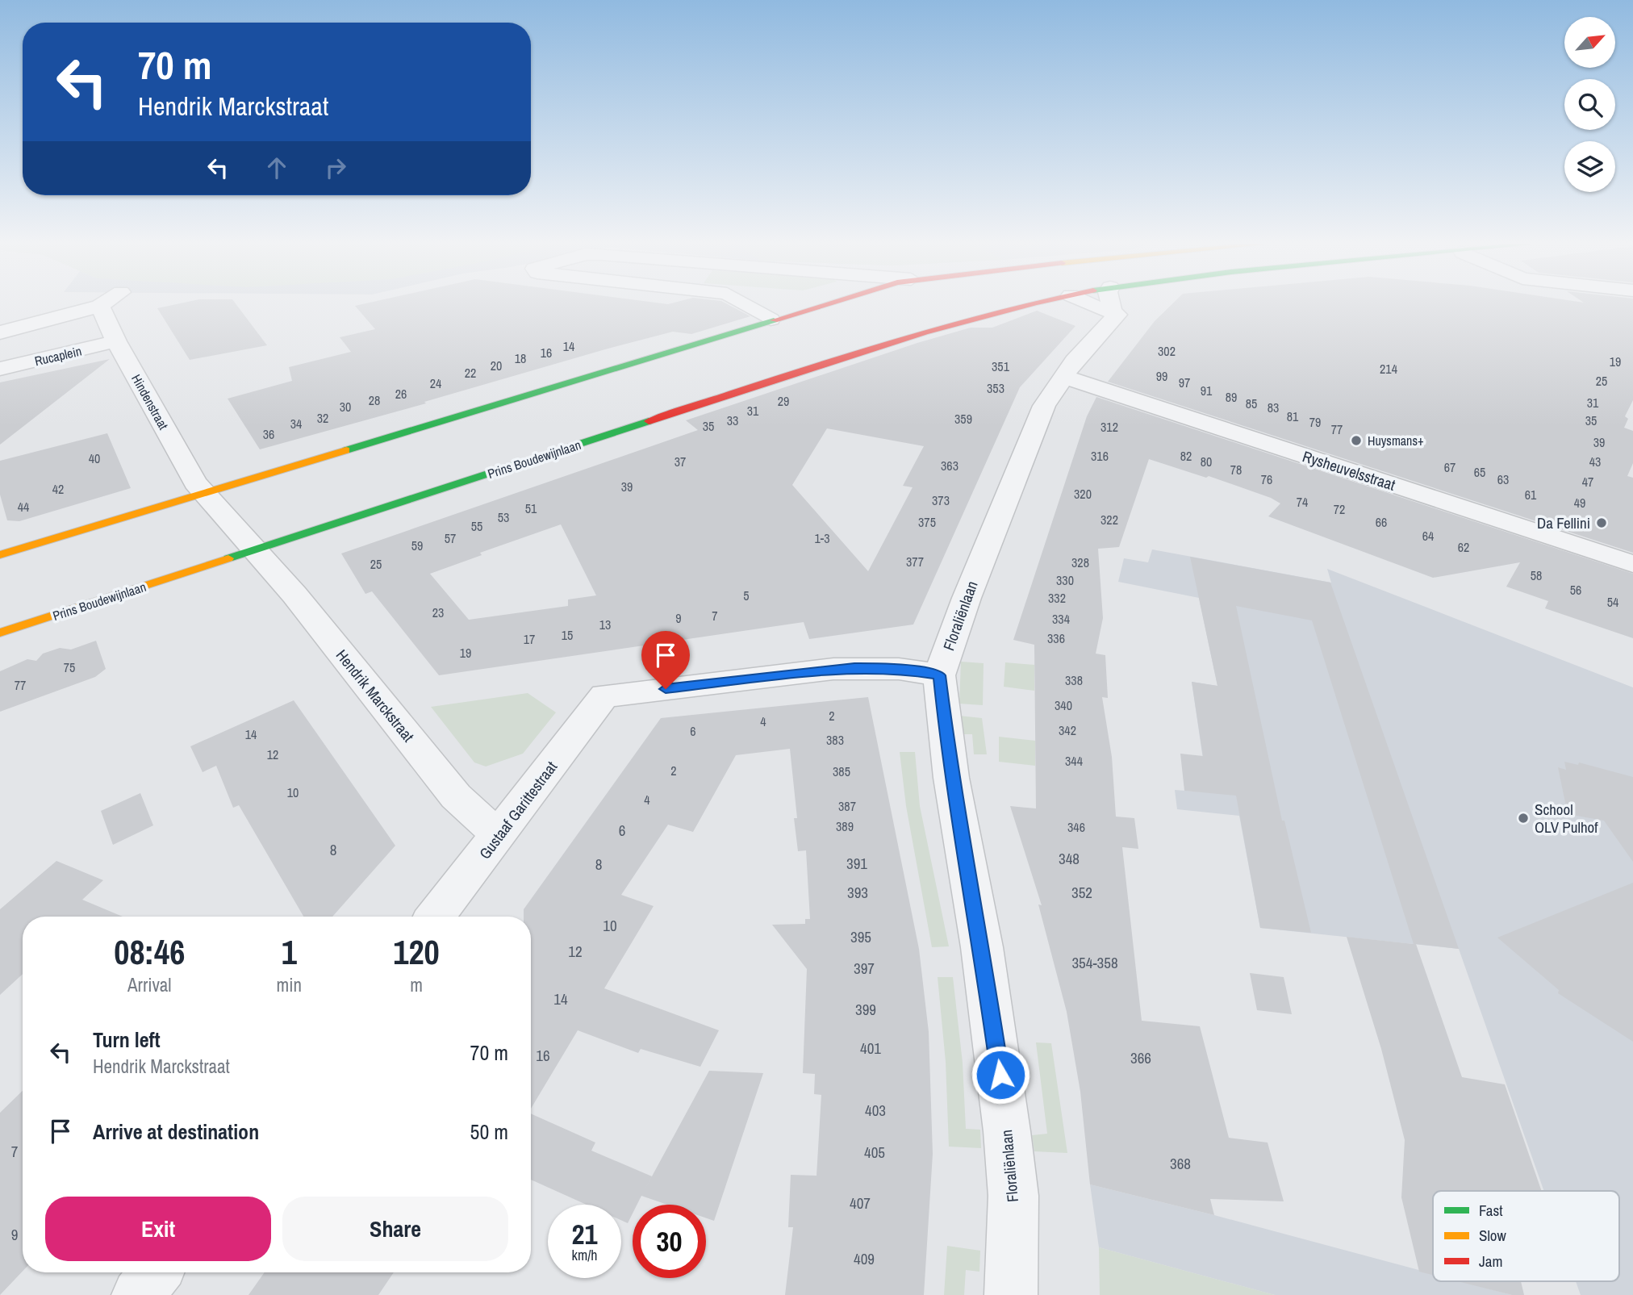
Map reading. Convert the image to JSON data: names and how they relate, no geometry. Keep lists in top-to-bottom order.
{
  "streets": {
    "main road": ["Prins Boudewijnlaan"],
    "street": [
      "Rucaplein",
      "Hindenstraat",
      "Rysheuvelsstraat",
      "Floraliënlaan",
      "Hendrik Marckstraat",
      "Gustaaf Garittestraat"
    ]
  },
  "crossings": [
    ["Rucaplein", "Hindenstraat"],
    ["Hindenstraat", "Prins Boudewijnlaan"],
    ["Hindenstraat", "Hendrik Marckstraat"],
    ["Prins Boudewijnlaan", "Hendrik Marckstraat"],
    ["Rysheuvelsstraat", "Floraliënlaan"],
    ["Floraliënlaan", "Gustaaf Garittestraat"],
    ["Hendrik Marckstraat", "Gustaaf Garittestraat"]
  ],
  "places": ["Huysmans+", "Da Fellini", "School OLV Pulhof"],
  "house_numbers": [
    "14",
    "302",
    "16",
    "18",
    "19",
    "20",
    "351",
    "214",
    "22",
    "99",
    "25",
    "97",
    "24",
    "353",
    "91",
    "26",
    "89",
    "28",
    "29",
    "31",
    "85",
    "30",
    "83",
    "31",
    "81",
    "32",
    "359",
    "33",
    "35",
    "79",
    "34",
    "35",
    "312",
    "77",
    "36",
    "39",
    "316",
    "82",
    "40",
    "37",
    "80",
    "43",
    "363",
    "67",
    "78",
    "65",
    "76",
    "63",
    "47",
    "39",
    "42",
    "320",
    "61",
    "373",
    "74",
    "49",
    "44",
    "51",
    "72",
    "53",
    "322",
    "375",
    "66",
    "55",
    "64",
    "57",
    "1-3",
    "59",
    "62",
    "377",
    "328",
    "25",
    "58",
    "330",
    "56",
    "5",
    "332",
    "54",
    "23",
    "7",
    "9",
    "334",
    "13",
    "15",
    "336",
    "17",
    "19",
    "75",
    "338",
    "77",
    "340",
    "2",
    "4",
    "342",
    "6",
    "14",
    "383",
    "12",
    "344",
    "2",
    "385",
    "10",
    "4",
    "387",
    "389",
    "346",
    "6",
    "8",
    "348",
    "391",
    "8",
    "393",
    "352",
    "10",
    "395",
    "12",
    "354-358",
    "397",
    "14",
    "399",
    "401",
    "16",
    "366",
    "403",
    "7",
    "405",
    "368",
    "407",
    "9",
    "409"
  ],
  "legend": ["Fast", "Slow", "Jam"],
  "north": "top right",
  "page": {
    "turn": ["70 m", "Hendrik Marckstraat"],
    "eta": [
      "08:46",
      "Arrival",
      "1",
      "min",
      "120",
      "m"
    ],
    "list": [
      {
        "name": "Turn left",
        "note": "Hendrik Marckstraat",
        "value": "70 m"
      },
      {
        "name": "Arrive at destination",
        "value": "50 m"
      }
    ],
    "buttons": ["Exit", "Share"],
    "speed": "21 km/h",
    "limit": "30"
  }
}
